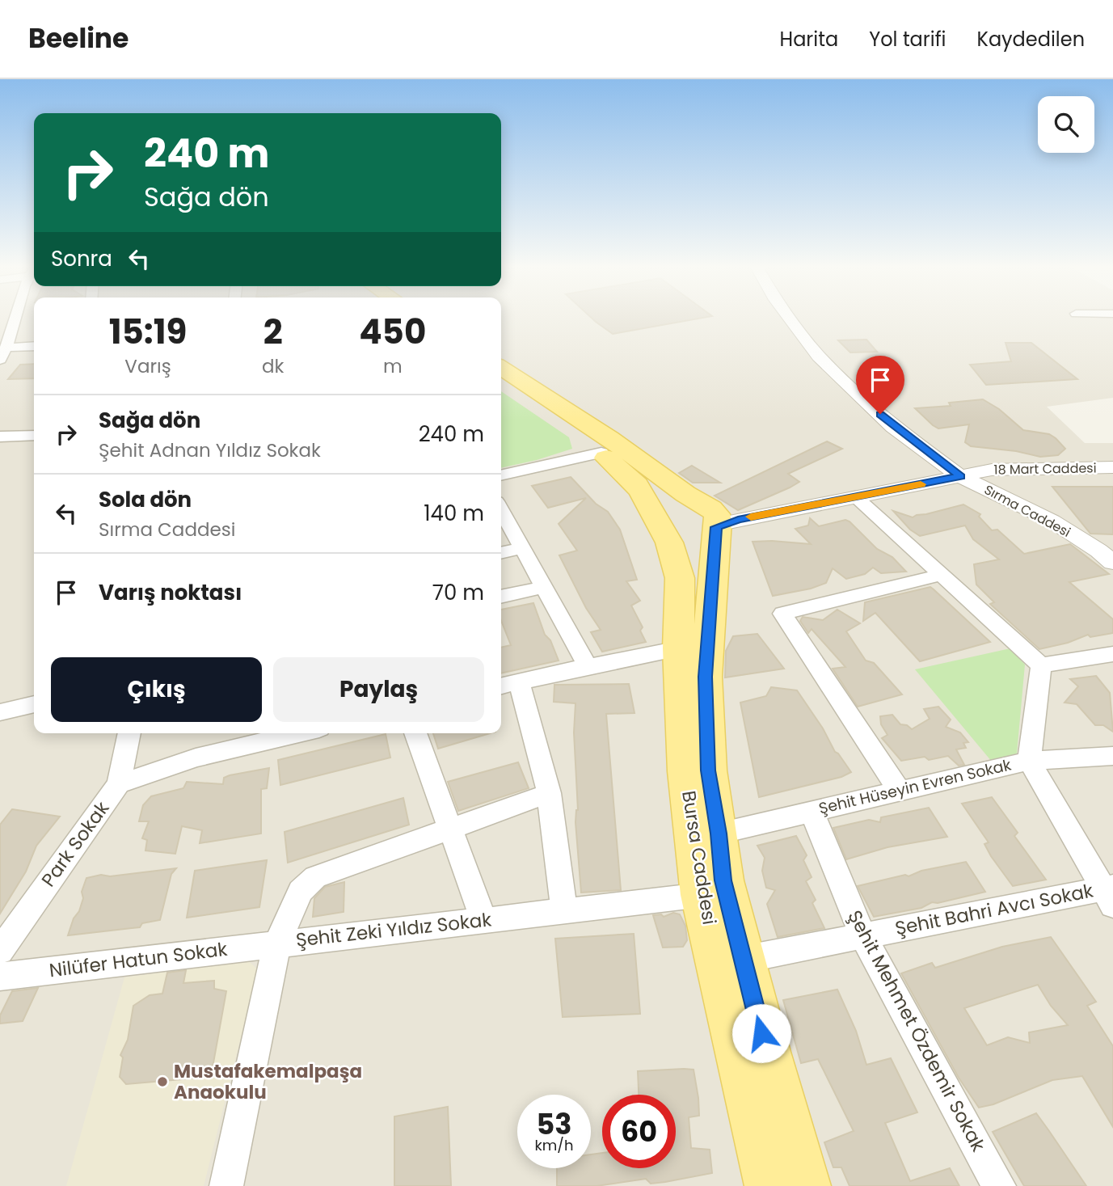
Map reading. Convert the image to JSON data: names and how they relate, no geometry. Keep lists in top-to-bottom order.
{
  "streets": {
    "main road": ["Bursa Caddesi"],
    "street": [
      "18 Mart Caddesi",
      "Sırma Caddesi",
      "Şehit Hüseyin Evren Sokak",
      "Park Sokak",
      "Şehit Bahri Avcı Sokak",
      "Şehit Zeki Yıldız Sokak",
      "Nilüfer Hatun Sokak",
      "Şehit Mehmet Özdemir Sokak"
    ]
  },
  "crossings": [
    ["18 Mart Caddesi", "Sırma Caddesi"],
    ["Şehit Hüseyin Evren Sokak", "Bursa Caddesi"],
    ["Şehit Hüseyin Evren Sokak", "Şehit Mehmet Özdemir Sokak"],
    ["Bursa Caddesi", "Şehit Bahri Avcı Sokak"],
    ["Bursa Caddesi", "Şehit Zeki Yıldız Sokak"],
    ["Şehit Bahri Avcı Sokak", "Şehit Mehmet Özdemir Sokak"],
    ["Şehit Zeki Yıldız Sokak", "Nilüfer Hatun Sokak"]
  ],
  "places": ["Mustafakemalpaşa Anaokulu"],
  "page": {
    "header": "Beeline",
    "nav": ["Harita", "Yol tarifi", "Kaydedilen"],
    "turn": ["240 m", "Sağa dön"],
    "then": "Sonra",
    "eta": [
      "15:19",
      "Varış",
      "2",
      "dk",
      "450",
      "m"
    ],
    "list": [
      {
        "name": "Sağa dön",
        "note": "Şehit Adnan Yıldız Sokak",
        "value": "240 m"
      },
      {
        "name": "Sola dön",
        "note": "Sırma Caddesi",
        "value": "140 m"
      },
      {
        "name": "Varış noktası",
        "value": "70 m"
      }
    ],
    "buttons": ["Çıkış", "Paylaş"],
    "speed": "53 km/h",
    "limit": "60"
  }
}
